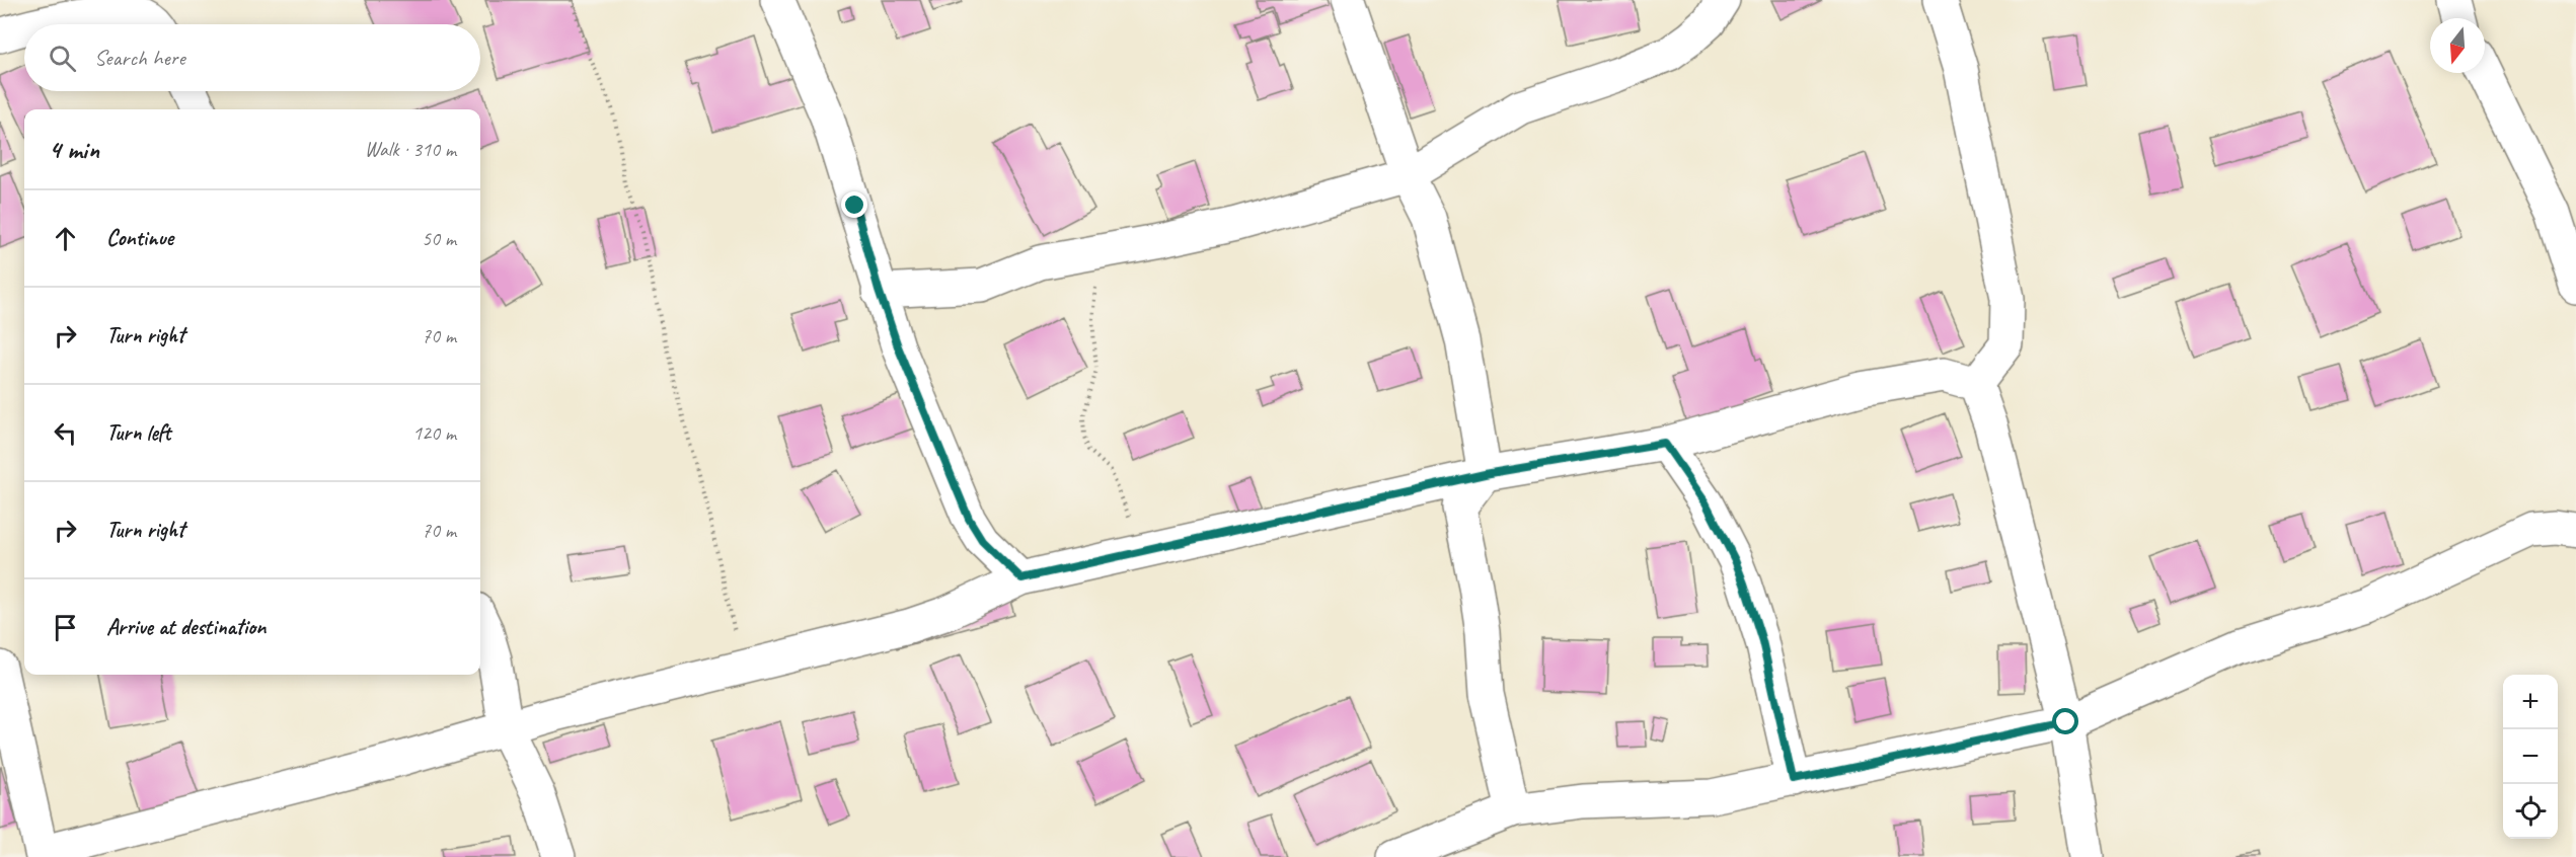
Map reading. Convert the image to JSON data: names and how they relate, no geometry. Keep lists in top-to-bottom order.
{
  "north": "bottom",
  "page": {
    "search": "Search here",
    "heading": ["4 min", "Walk · 310 m"],
    "list": [
      ["Continue", "50 m"],
      ["Turn right", "70 m"],
      ["Turn left", "120 m"],
      ["Turn right", "70 m"],
      "Arrive at destination"
    ],
    "map_buttons": ["+", "−"]
  }
}
